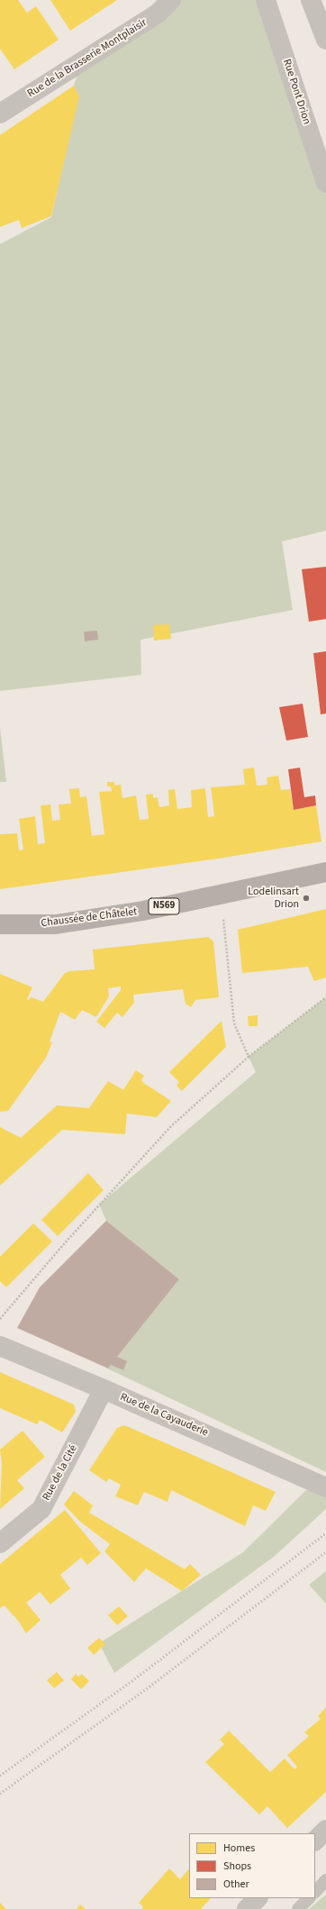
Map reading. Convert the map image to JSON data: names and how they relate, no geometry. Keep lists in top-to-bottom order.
{
  "streets": {
    "main road": ["N569", "Chaussée de Châtelet"],
    "street": [
      "Rue de la Brasserie Montplaisir",
      "Rue Pont Drion",
      "Rue de la Cayauderie",
      "Rue de la Cité"
    ]
  },
  "crossings": [
    ["Rue de la Cayauderie", "Rue de la Cité"]
  ],
  "places": ["Lodelinsart Drion"],
  "legend": ["Homes", "Shops", "Other"]
}
